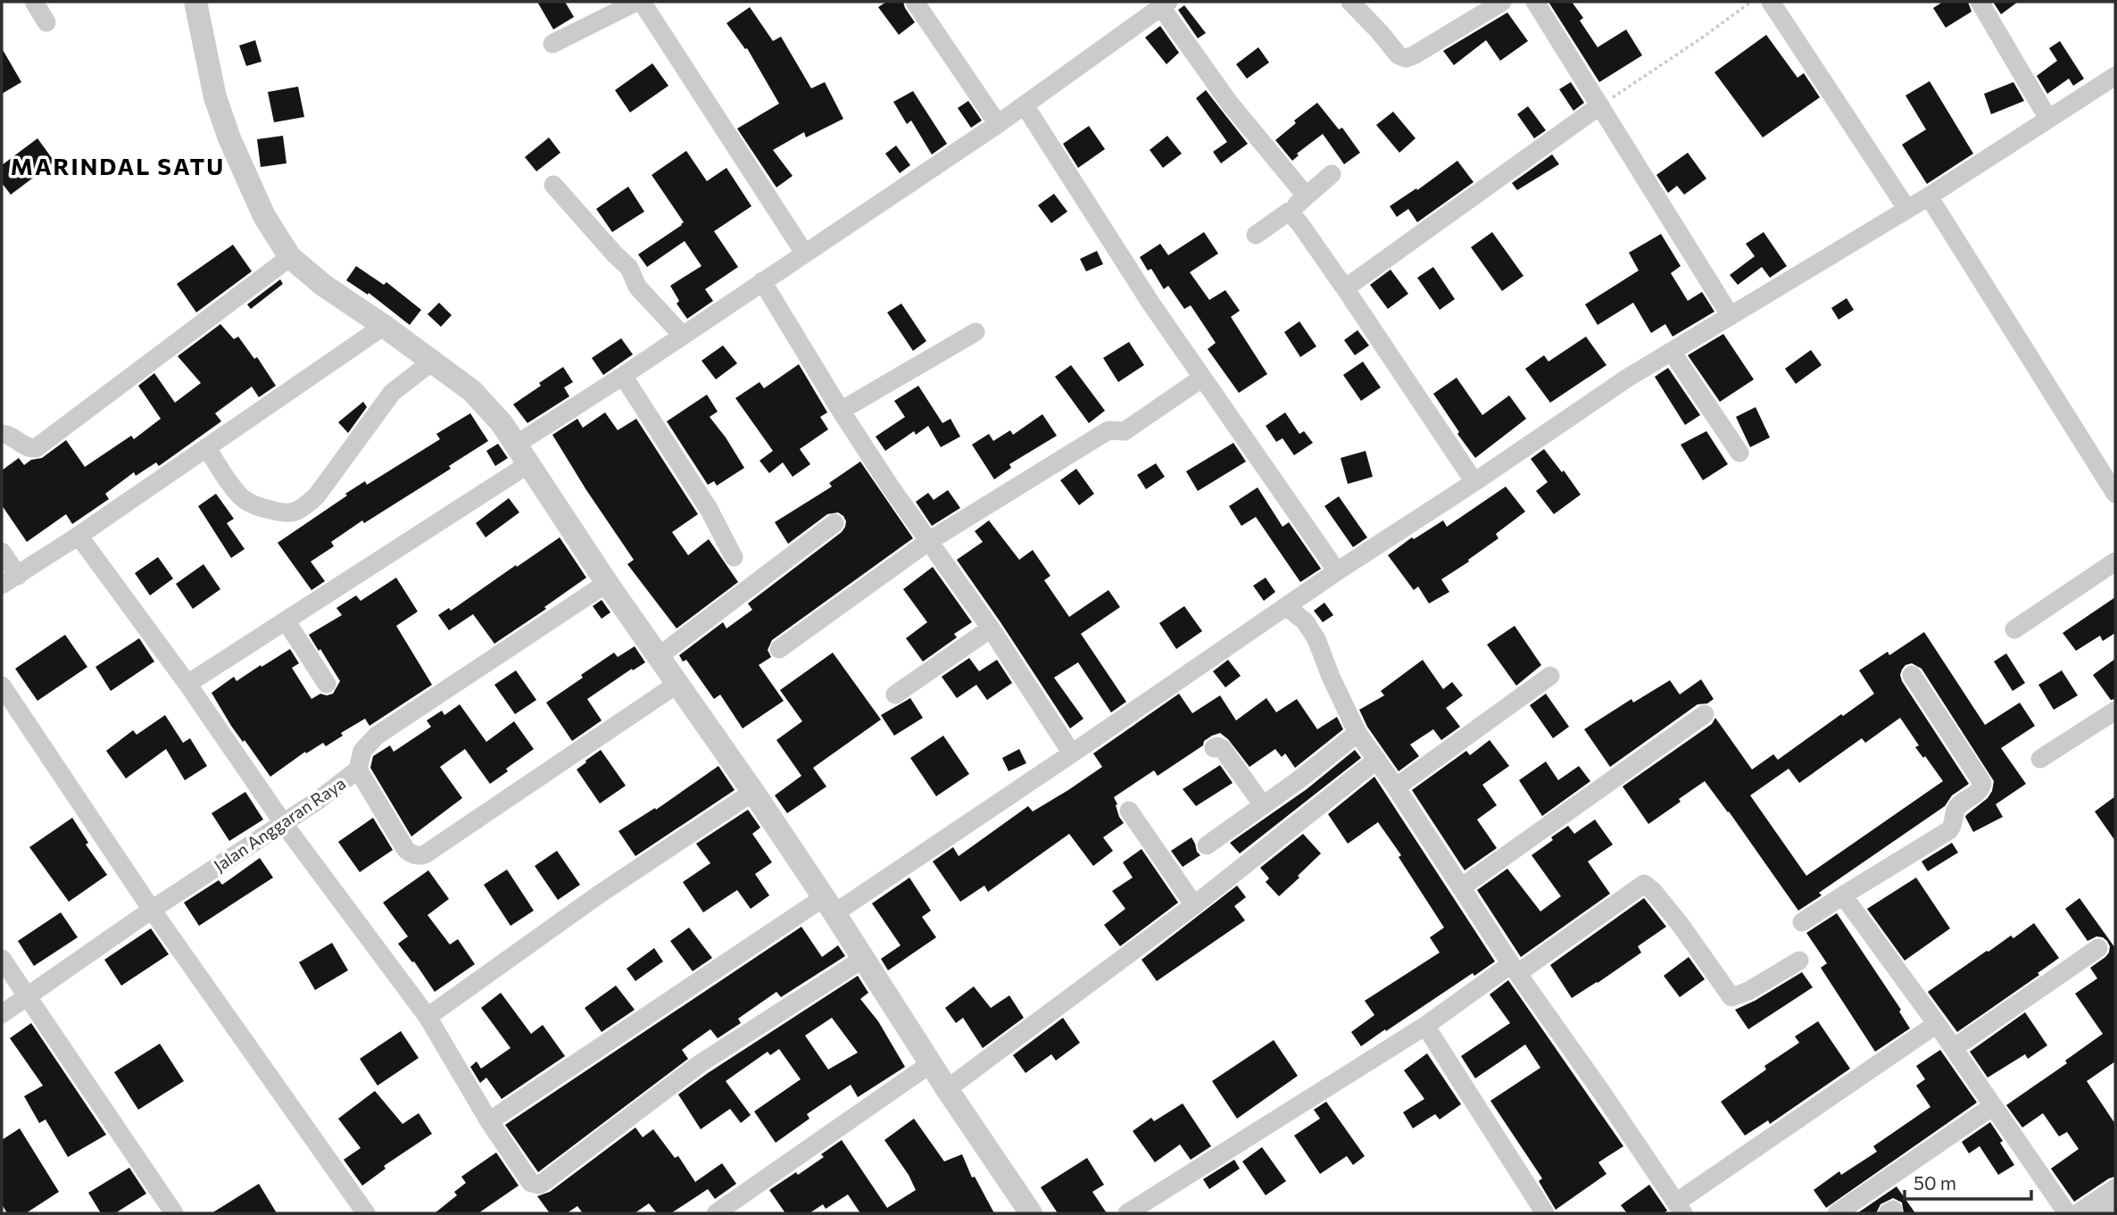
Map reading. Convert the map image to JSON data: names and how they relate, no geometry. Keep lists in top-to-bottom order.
{
  "streets": {
    "street": ["Jalan Anggaran Raya"]
  },
  "districts": ["MARINDAL SATU"],
  "scale_bar": "50 m"
}
